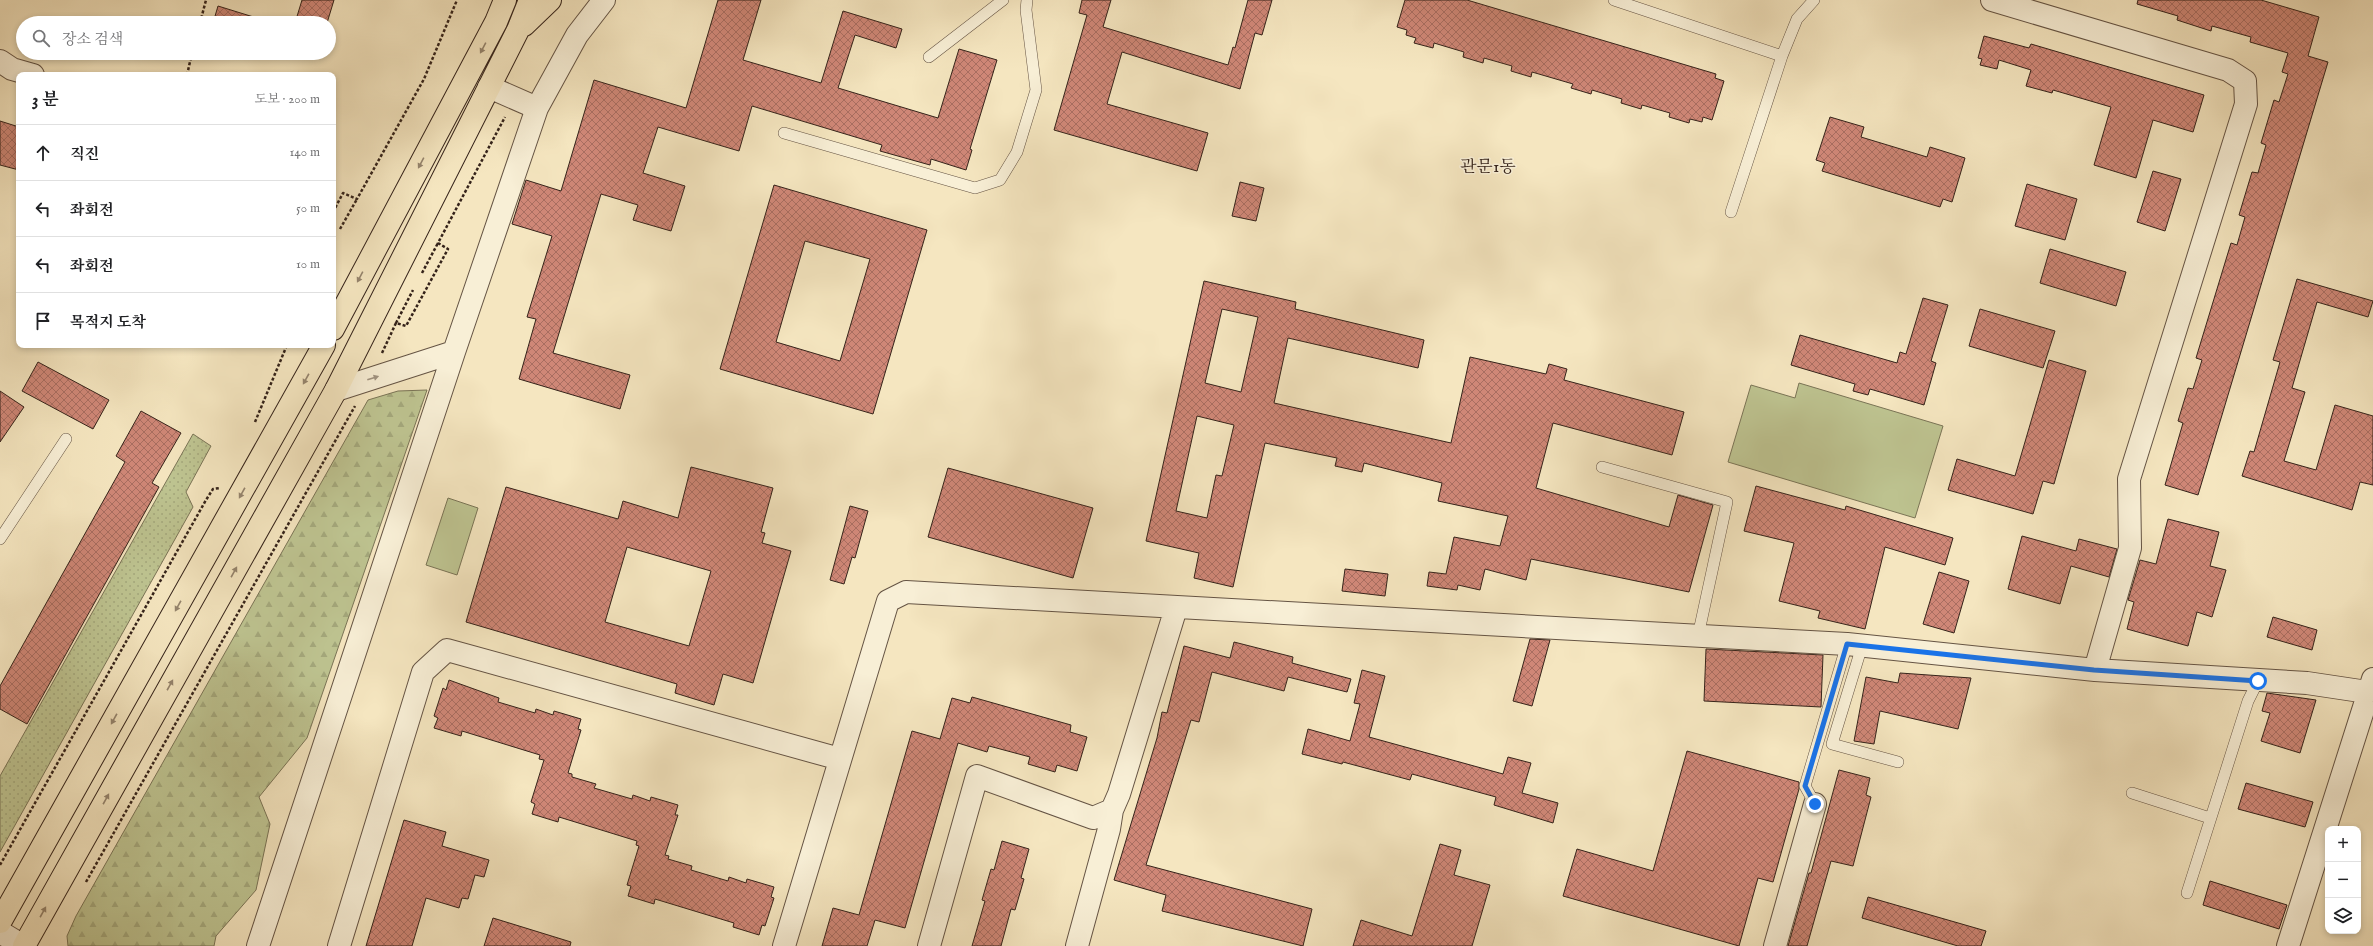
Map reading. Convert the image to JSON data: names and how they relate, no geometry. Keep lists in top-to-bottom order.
{
  "districts": ["관문1동"],
  "page": {
    "search": "장소 검색",
    "heading": ["3 분", "도보 · 200 m"],
    "list": [
      ["직진", "140 m"],
      ["좌회전", "50 m"],
      ["좌회전", "10 m"],
      "목적지 도착"
    ],
    "map_buttons": ["+", "−"]
  }
}
